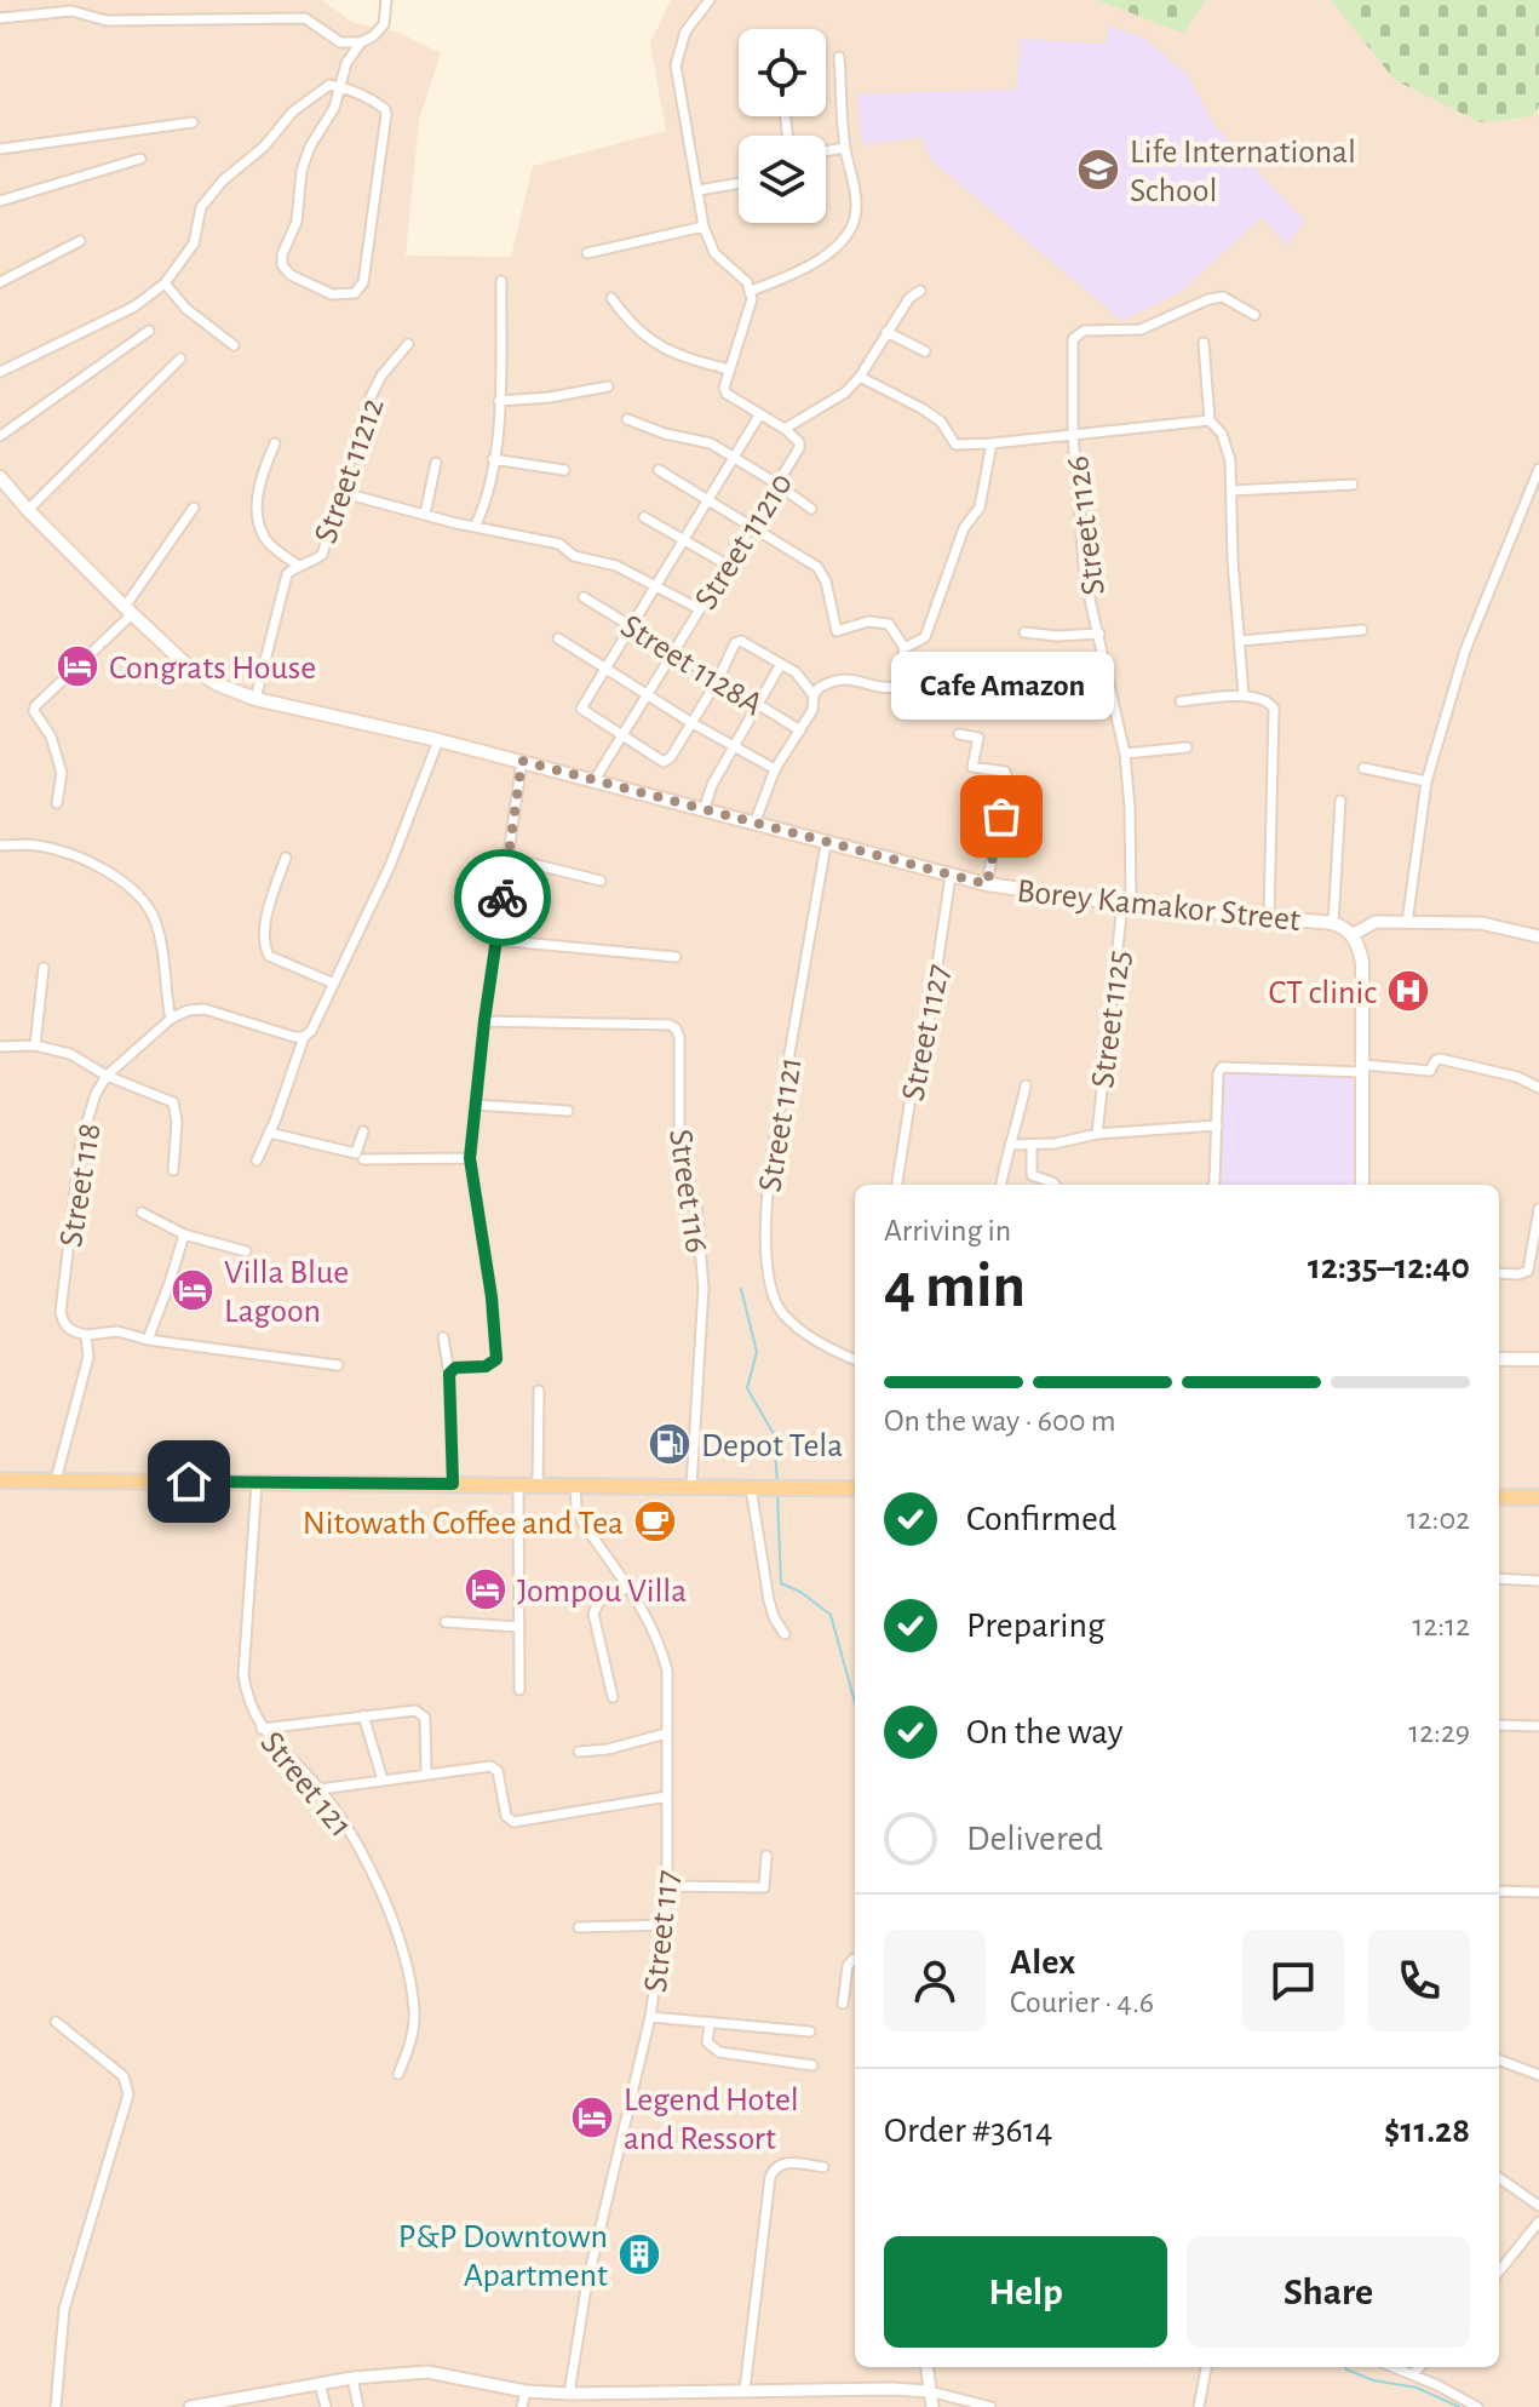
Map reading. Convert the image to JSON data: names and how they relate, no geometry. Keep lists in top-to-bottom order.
{
  "streets": {
    "main road": ["Borey Kamakor Street"],
    "street": [
      "Street 11212",
      "Street 1126",
      "Street 11210",
      "Street 1128A",
      "Street 1125",
      "Street 1127",
      "Street 1121",
      "Street 118",
      "Street 116",
      "Street 121",
      "Street 117"
    ]
  },
  "crossings": [
    ["Street 11212", "Borey Kamakor Street"],
    ["Street 1126", "Borey Kamakor Street"],
    ["Street 1126", "Street 1125"],
    ["Street 11210", "Street 1128A"],
    ["Street 11210", "Borey Kamakor Street"],
    ["Street 1128A", "Borey Kamakor Street"],
    ["Borey Kamakor Street", "Street 1125"],
    ["Borey Kamakor Street", "Street 1127"],
    ["Borey Kamakor Street", "Street 1121"]
  ],
  "places": {
    "school or university": ["Life International School"],
    "hotel": [
      "Congrats House",
      "Villa Blue Lagoon",
      "Jompou Villa",
      "Legend Hotel and Ressort"
    ],
    "other": ["Cafe Amazon"],
    "hospital": ["CT clinic"],
    "fuel station": ["Depot Tela"],
    "cafe": ["Nitowath Coffee and Tea"],
    "building": ["P&P Downtown Apartment"]
  },
  "page": {
    "bubble": "Cafe Amazon",
    "heading": ["4 min", "Arriving in", "12:35–12:40"],
    "panel": [
      "Alex",
      "Courier · 4.6",
      "Order #3614",
      "$11.28"
    ],
    "bar": "On the way · 600 m",
    "list": [
      ["Confirmed", "12:02"],
      ["Preparing", "12:12"],
      ["On the way", "12:29"],
      "Delivered"
    ],
    "buttons": ["Help", "Share"]
  }
}
